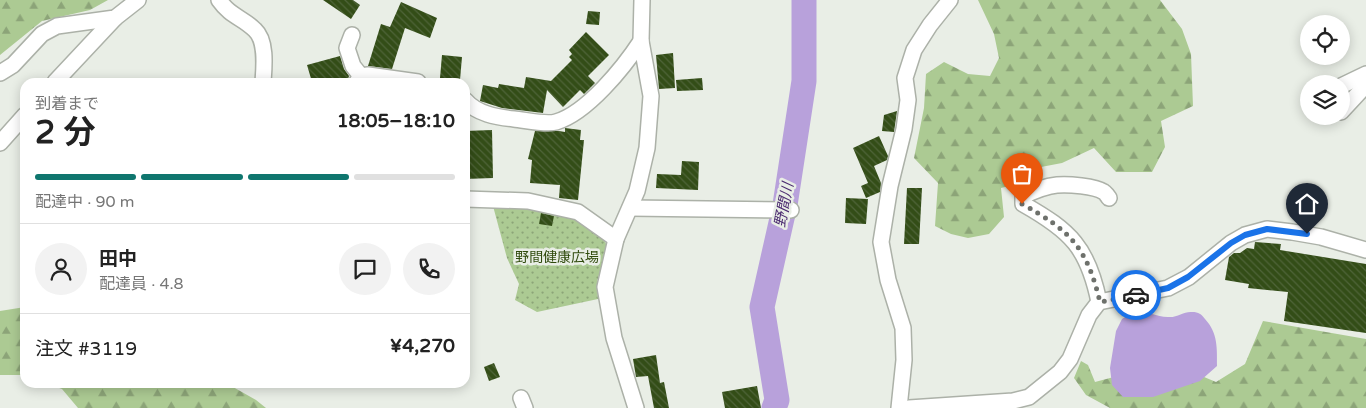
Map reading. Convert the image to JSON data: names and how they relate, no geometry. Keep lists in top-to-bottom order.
{
  "water": ["野間川"],
  "parks": ["野間健康広場"],
  "page": {
    "heading": ["2 分", "到着まで", "18:05–18:10"],
    "panel": [
      "田中",
      "配達員 · 4.8",
      "注文 #3119",
      "¥4,270"
    ],
    "bar": "配達中 · 90 m"
  }
}
